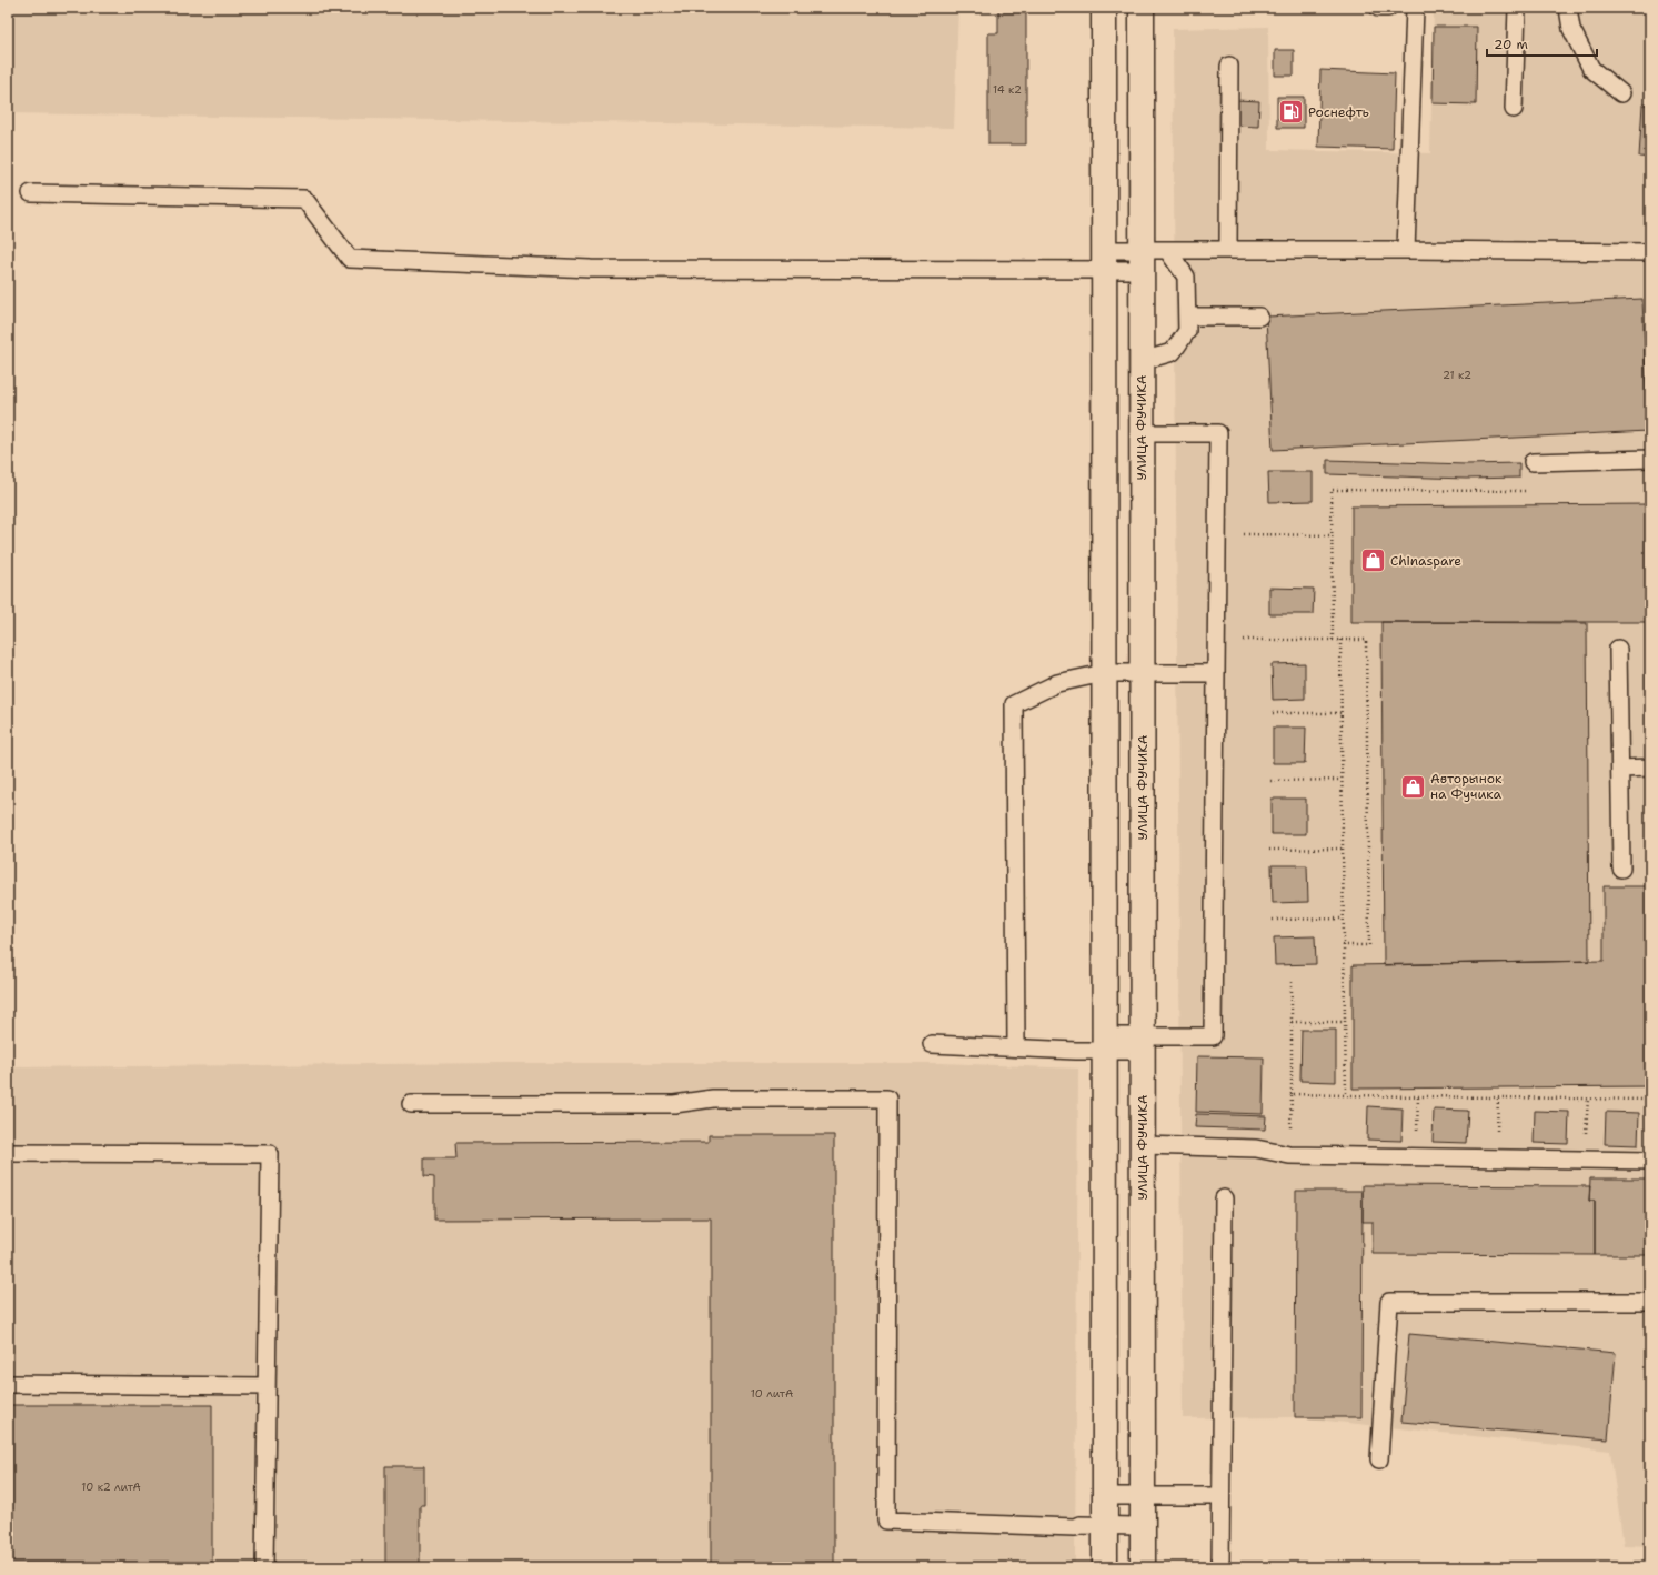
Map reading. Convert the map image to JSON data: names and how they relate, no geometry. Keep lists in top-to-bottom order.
{
  "streets": {
    "street": ["УЛИЦА ФУЧИКА"]
  },
  "places": {
    "fuel station": ["Роснефть"],
    "shop": ["Chinaspare", "Авторынок на Фучика"]
  },
  "house_numbers": [
    "14 к2",
    "21 к2",
    "10 литA",
    "10 к2 литА"
  ],
  "scale_bar": "20 m"
}
